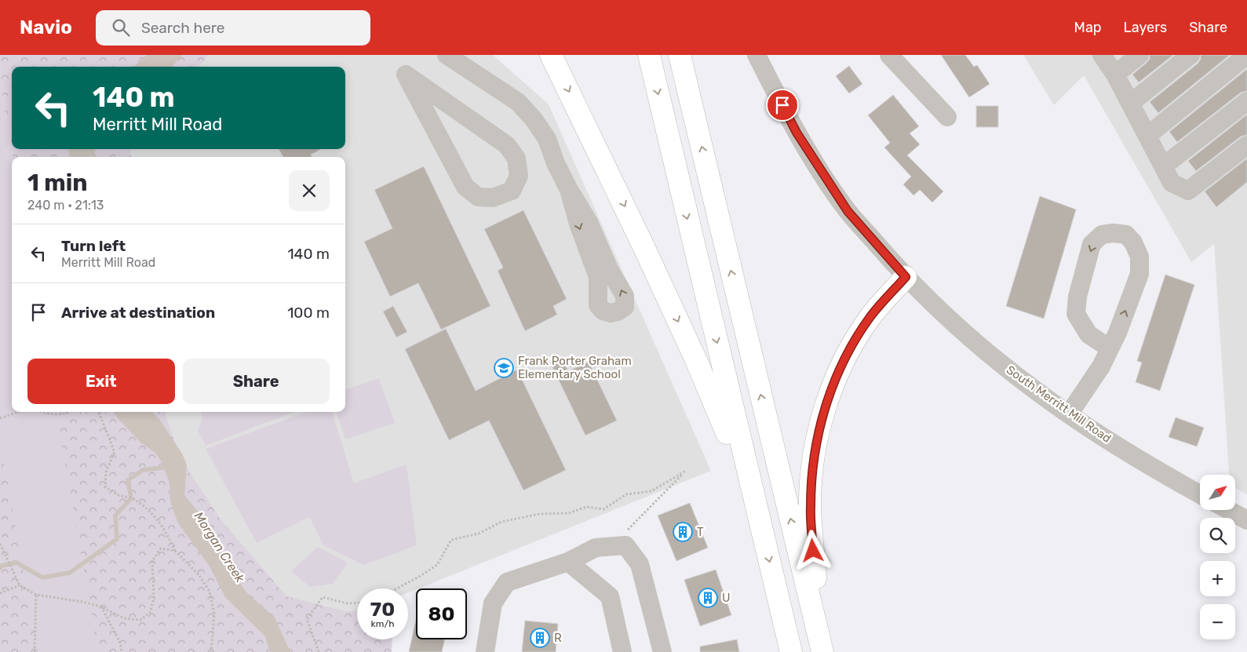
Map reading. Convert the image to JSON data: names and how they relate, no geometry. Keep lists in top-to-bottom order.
{
  "streets": {
    "street": ["South Merritt Mill Road"]
  },
  "water": ["Morgan Creek"],
  "places": {
    "school or university": ["Frank Porter Graham Elementary School"],
    "building": ["T", "U", "R"]
  },
  "north": "top right",
  "page": {
    "header": "Navio",
    "search": "Search here",
    "nav": ["Map", "Layers", "Share"],
    "turn": ["140 m", "Merritt Mill Road"],
    "heading": ["1 min", "240 m · 21:13"],
    "list": [
      {
        "name": "Turn left",
        "note": "Merritt Mill Road",
        "value": "140 m"
      },
      {
        "name": "Arrive at destination",
        "value": "100 m"
      }
    ],
    "buttons": ["Exit", "Share"],
    "map_buttons": ["+", "−"],
    "speed": "70 km/h",
    "limit": "80"
  }
}
